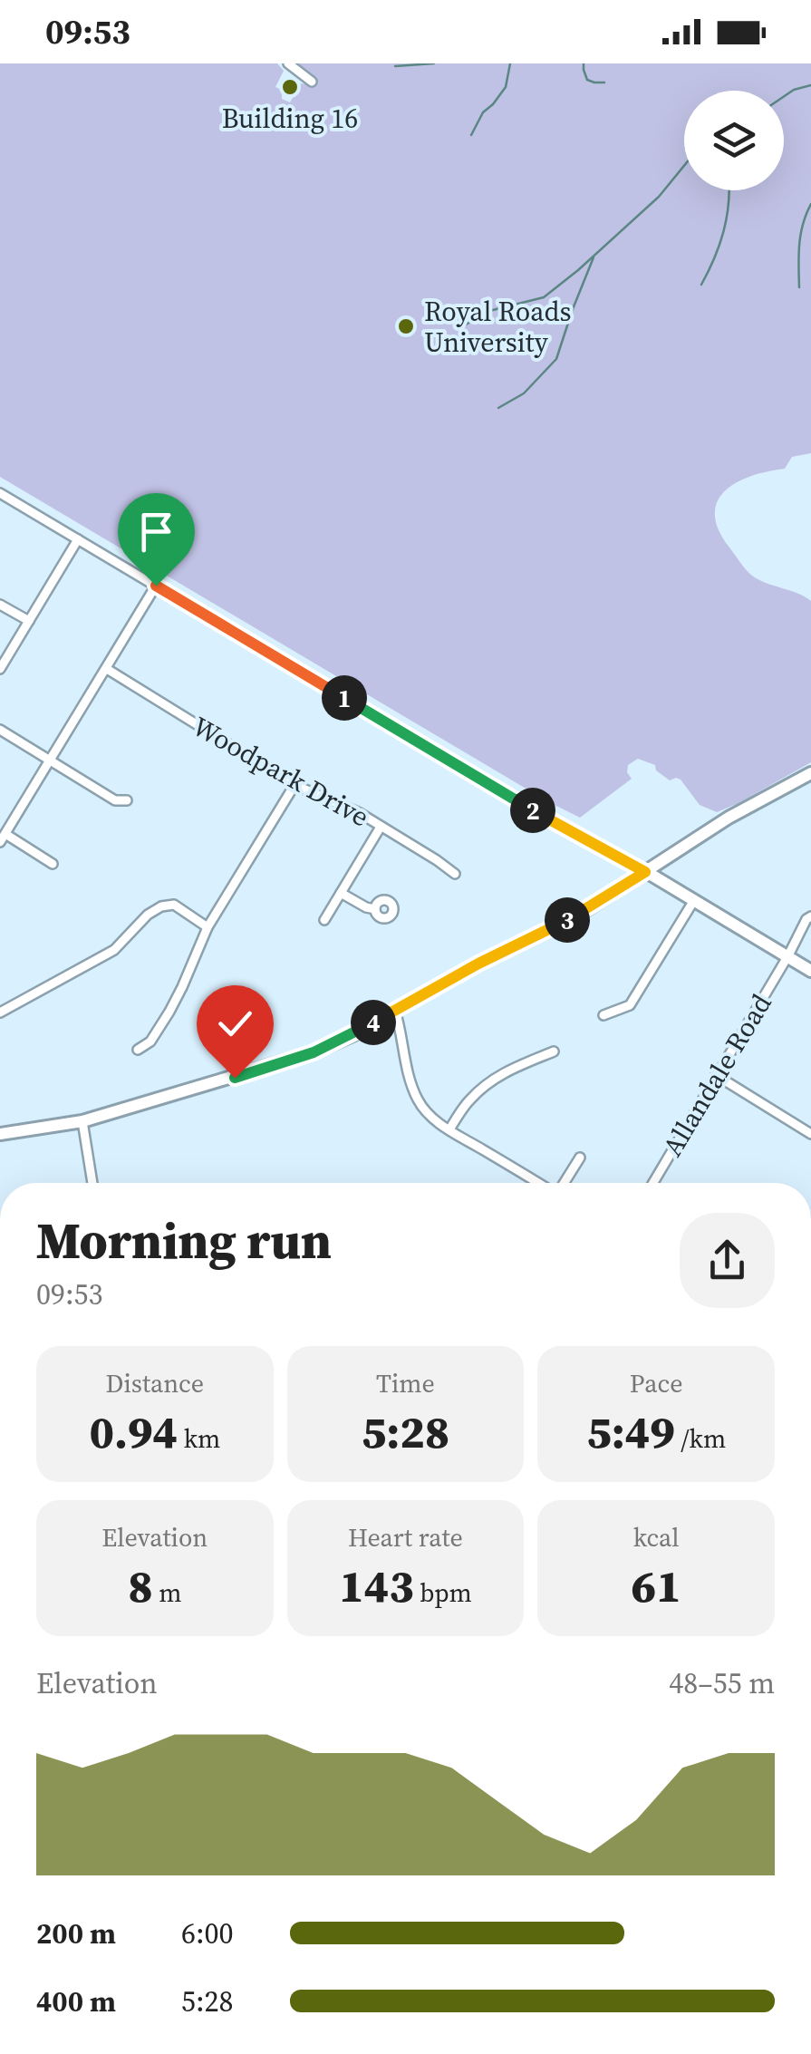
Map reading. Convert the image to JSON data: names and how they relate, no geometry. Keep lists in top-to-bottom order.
{
  "streets": {
    "street": ["Woodpark Drive", "Allandale Road"]
  },
  "places": ["Building 16", "Royal Roads University"],
  "page": {
    "status": "09:53",
    "pins": [
      "1",
      "2",
      "3",
      "4"
    ],
    "heading": ["Morning run", "09:53"],
    "stats": [
      ["Distance", "0.94 km"],
      ["Time", "5:28"],
      ["Pace", "5:49 /km"],
      ["Elevation", "8 m"],
      ["Heart rate", "143 bpm"],
      ["kcal", "61"]
    ],
    "chart": ["Elevation", "48–55 m"],
    "list": [
      {
        "name": "200 m",
        "note": "6:00"
      },
      {
        "name": "400 m",
        "note": "5:28"
      }
    ]
  }
}
